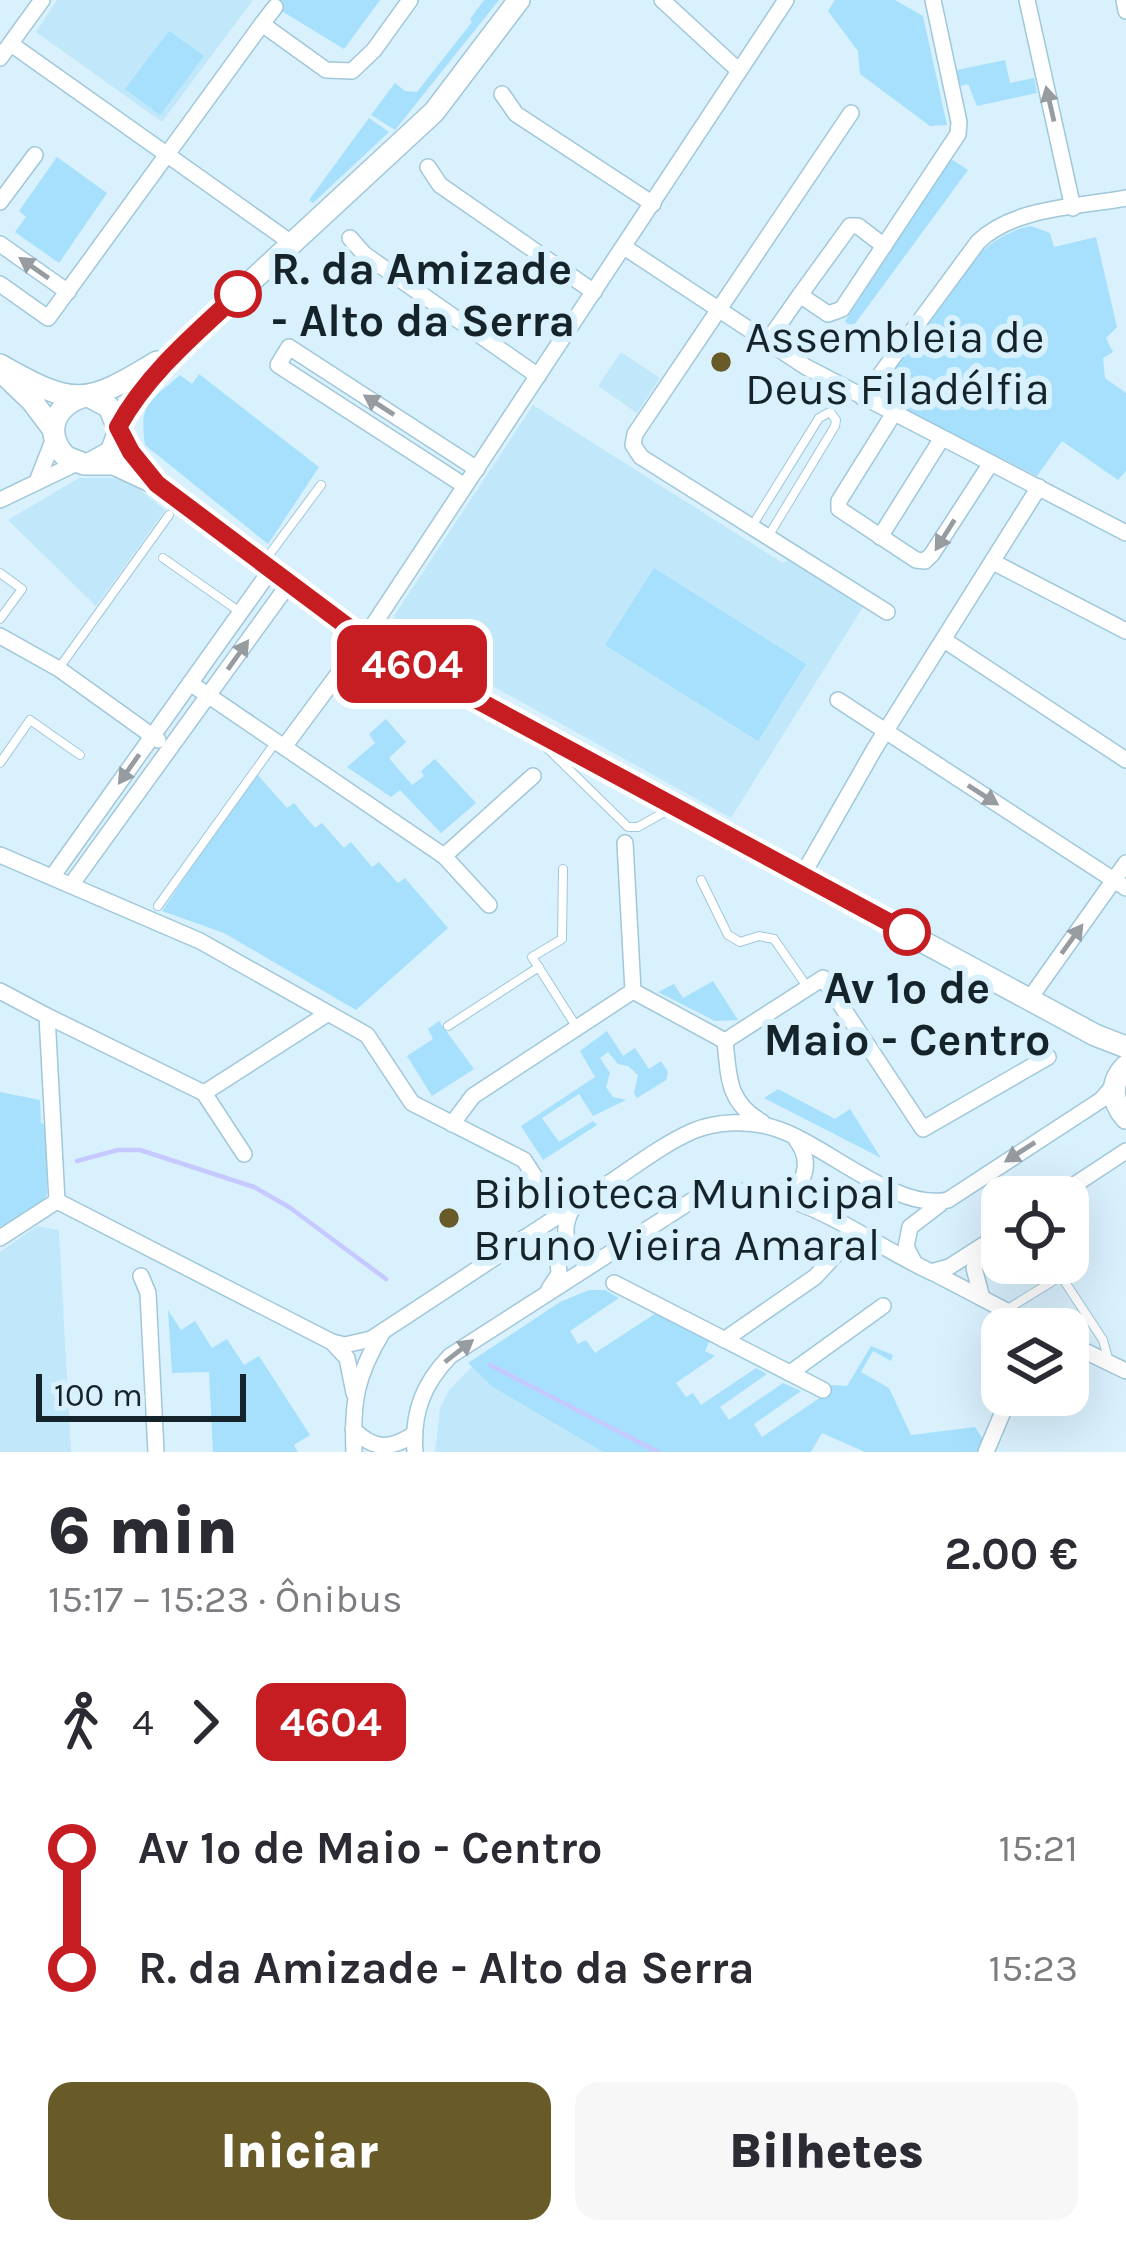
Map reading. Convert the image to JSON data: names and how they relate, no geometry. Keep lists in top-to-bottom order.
{
  "places": [
    "R. da Amizade - Alto da Serra",
    "Assembleia de Deus Filadélfia",
    "Av 1º de Maio - Centro",
    "Biblioteca Municipal Bruno Vieira Amaral"
  ],
  "lines": ["bus line 4604"],
  "scale_bar": "100 m",
  "page": {
    "on_map": "4604",
    "scale": "100 m",
    "heading": ["6 min", "15:17 – 15:23 · Ônibus", "2.00 €"],
    "legs": ["4", "4604"],
    "list": [
      {
        "name": "Av 1º de Maio - Centro",
        "value": "15:21"
      },
      {
        "name": "R. da Amizade - Alto da Serra",
        "value": "15:23"
      }
    ],
    "buttons": ["Iniciar", "Bilhetes"]
  }
}
